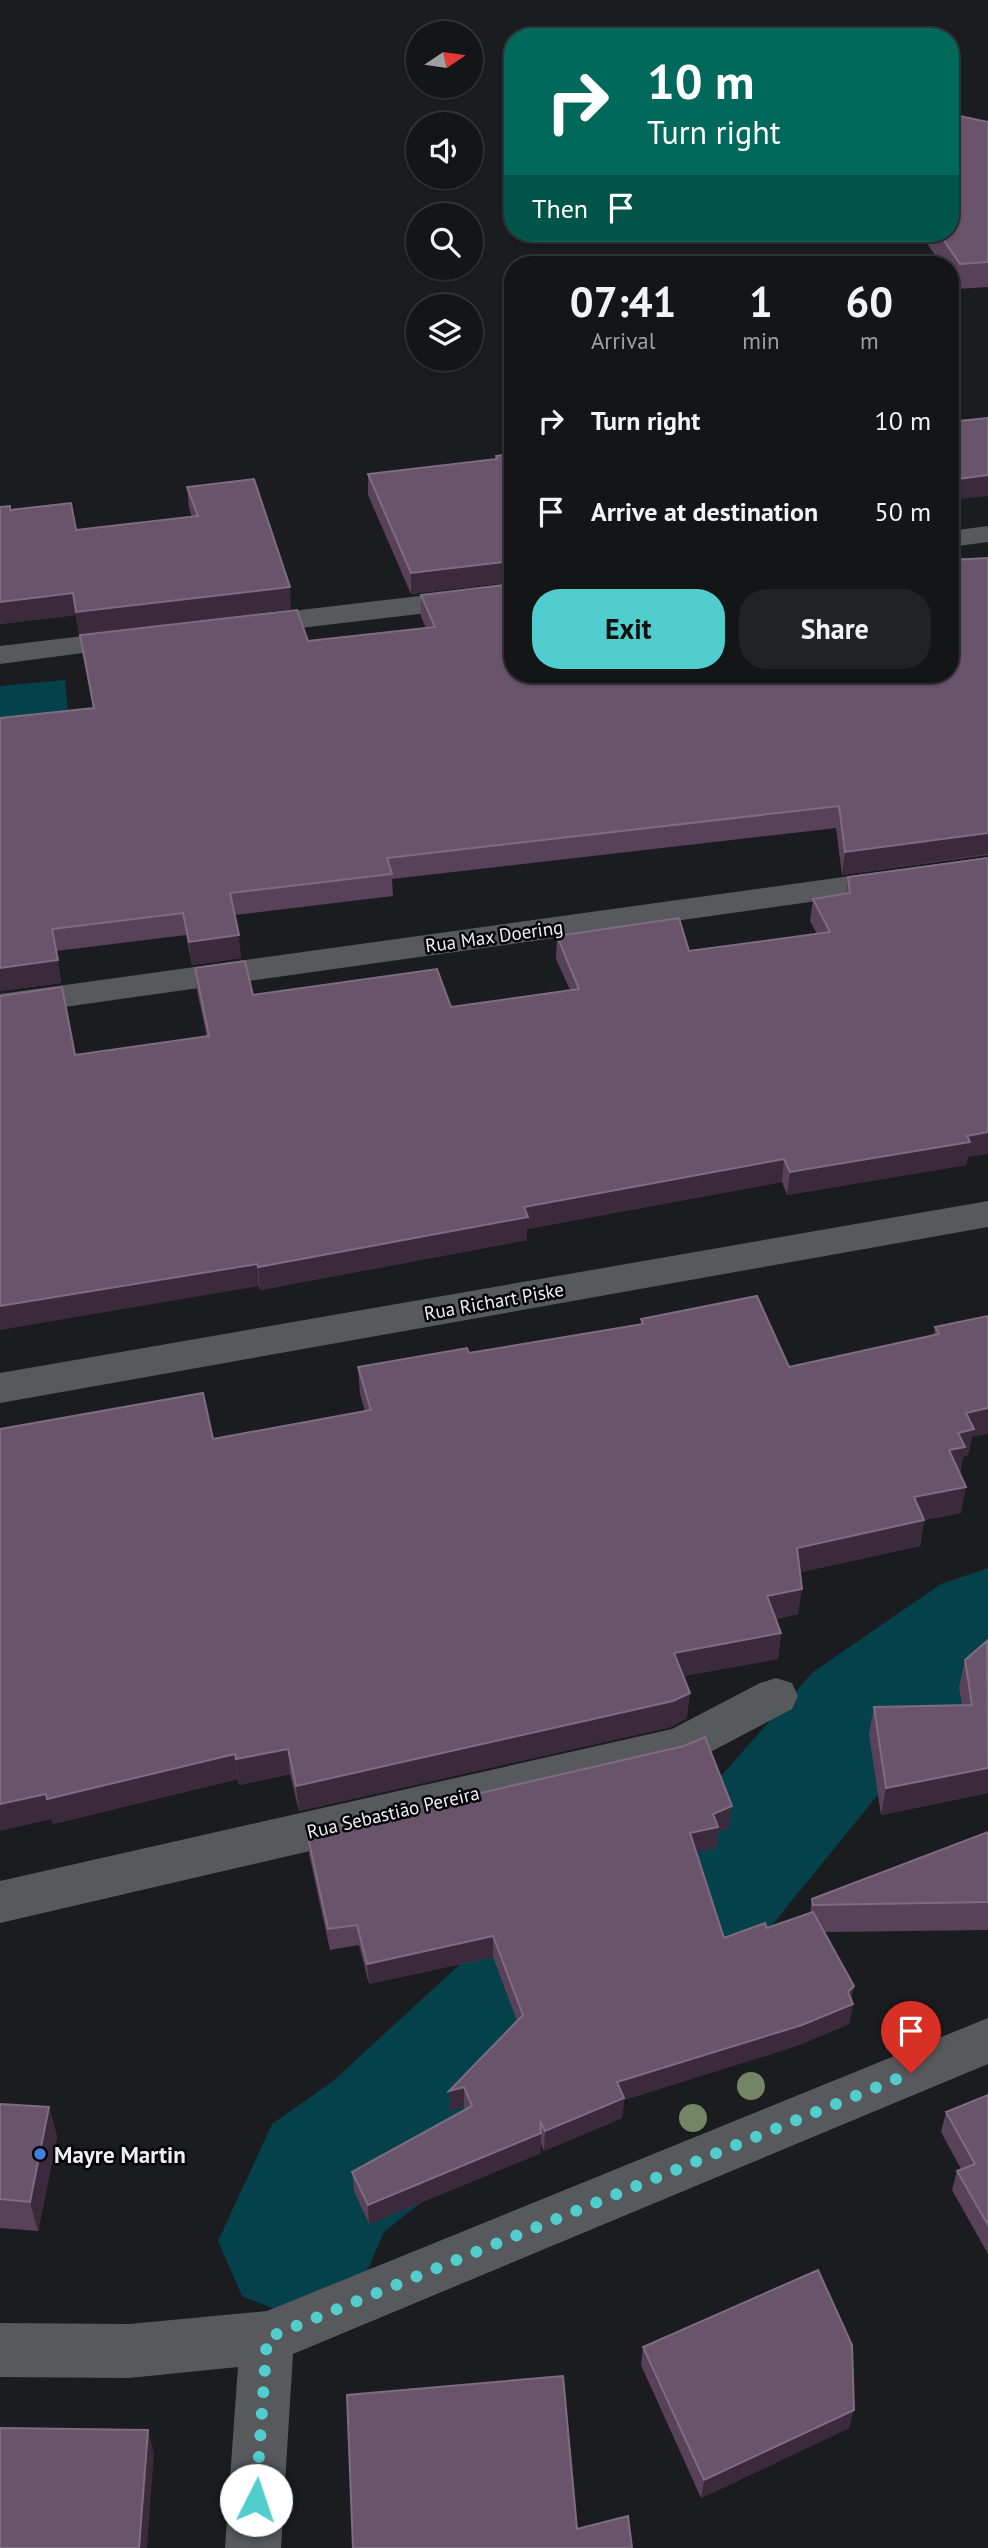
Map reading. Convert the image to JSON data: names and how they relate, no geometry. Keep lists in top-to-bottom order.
{
  "streets": {
    "street": ["Rua Max Doering", "Rua Richart Piske", "Rua Sebastião Pereira"]
  },
  "places": ["Mayre Martin"],
  "north": "right",
  "page": {
    "turn": ["10 m", "Turn right"],
    "then": "Then",
    "eta": [
      "07:41",
      "Arrival",
      "1",
      "min",
      "60",
      "m"
    ],
    "list": [
      {
        "name": "Turn right",
        "value": "10 m"
      },
      {
        "name": "Arrive at destination",
        "value": "50 m"
      }
    ],
    "buttons": ["Exit", "Share"]
  }
}
